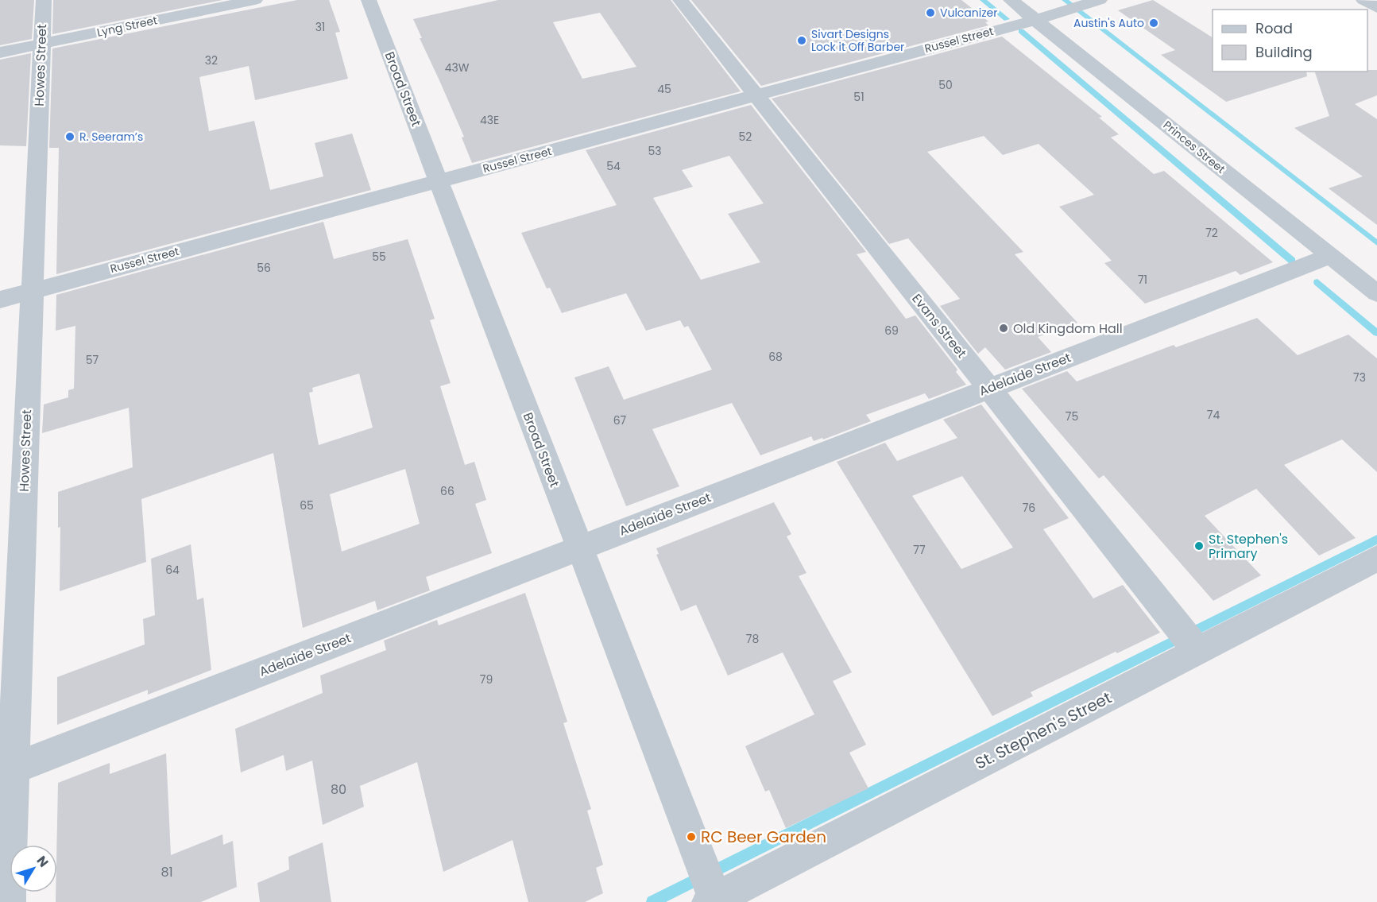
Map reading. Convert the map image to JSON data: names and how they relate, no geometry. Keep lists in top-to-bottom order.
{
  "streets": {
    "street": [
      "Lyng Street",
      "Russel Street",
      "Howes Street",
      "Broad Street",
      "Princes Street",
      "Evans Street",
      "Adelaide Street",
      "St. Stephen's Street"
    ]
  },
  "crossings": [
    ["Lyng Street", "Howes Street"],
    ["Russel Street", "Howes Street"],
    ["Russel Street", "Broad Street"],
    ["Russel Street", "Princes Street"],
    ["Russel Street", "Evans Street"],
    ["Howes Street", "Adelaide Street"],
    ["Broad Street", "Adelaide Street"],
    ["Broad Street", "St. Stephen's Street"],
    ["Princes Street", "Adelaide Street"],
    ["Evans Street", "Adelaide Street"],
    ["Evans Street", "St. Stephen's Street"]
  ],
  "places": [
    "Vulcanizer",
    "Austin's Auto",
    "Sivart Designs Lock it Off Barber",
    "R. Seeram’s",
    "Old Kingdom Hall",
    "St. Stephen's Primary",
    "RC Beer Garden"
  ],
  "house_numbers": [
    "31",
    "32",
    "43W",
    "50",
    "45",
    "51",
    "43E",
    "52",
    "53",
    "54",
    "72",
    "55",
    "56",
    "71",
    "69",
    "68",
    "57",
    "73",
    "74",
    "75",
    "67",
    "66",
    "65",
    "76",
    "77",
    "64",
    "78",
    "79",
    "80",
    "81"
  ],
  "legend": ["Road", "Building"],
  "north": "top right"
}
